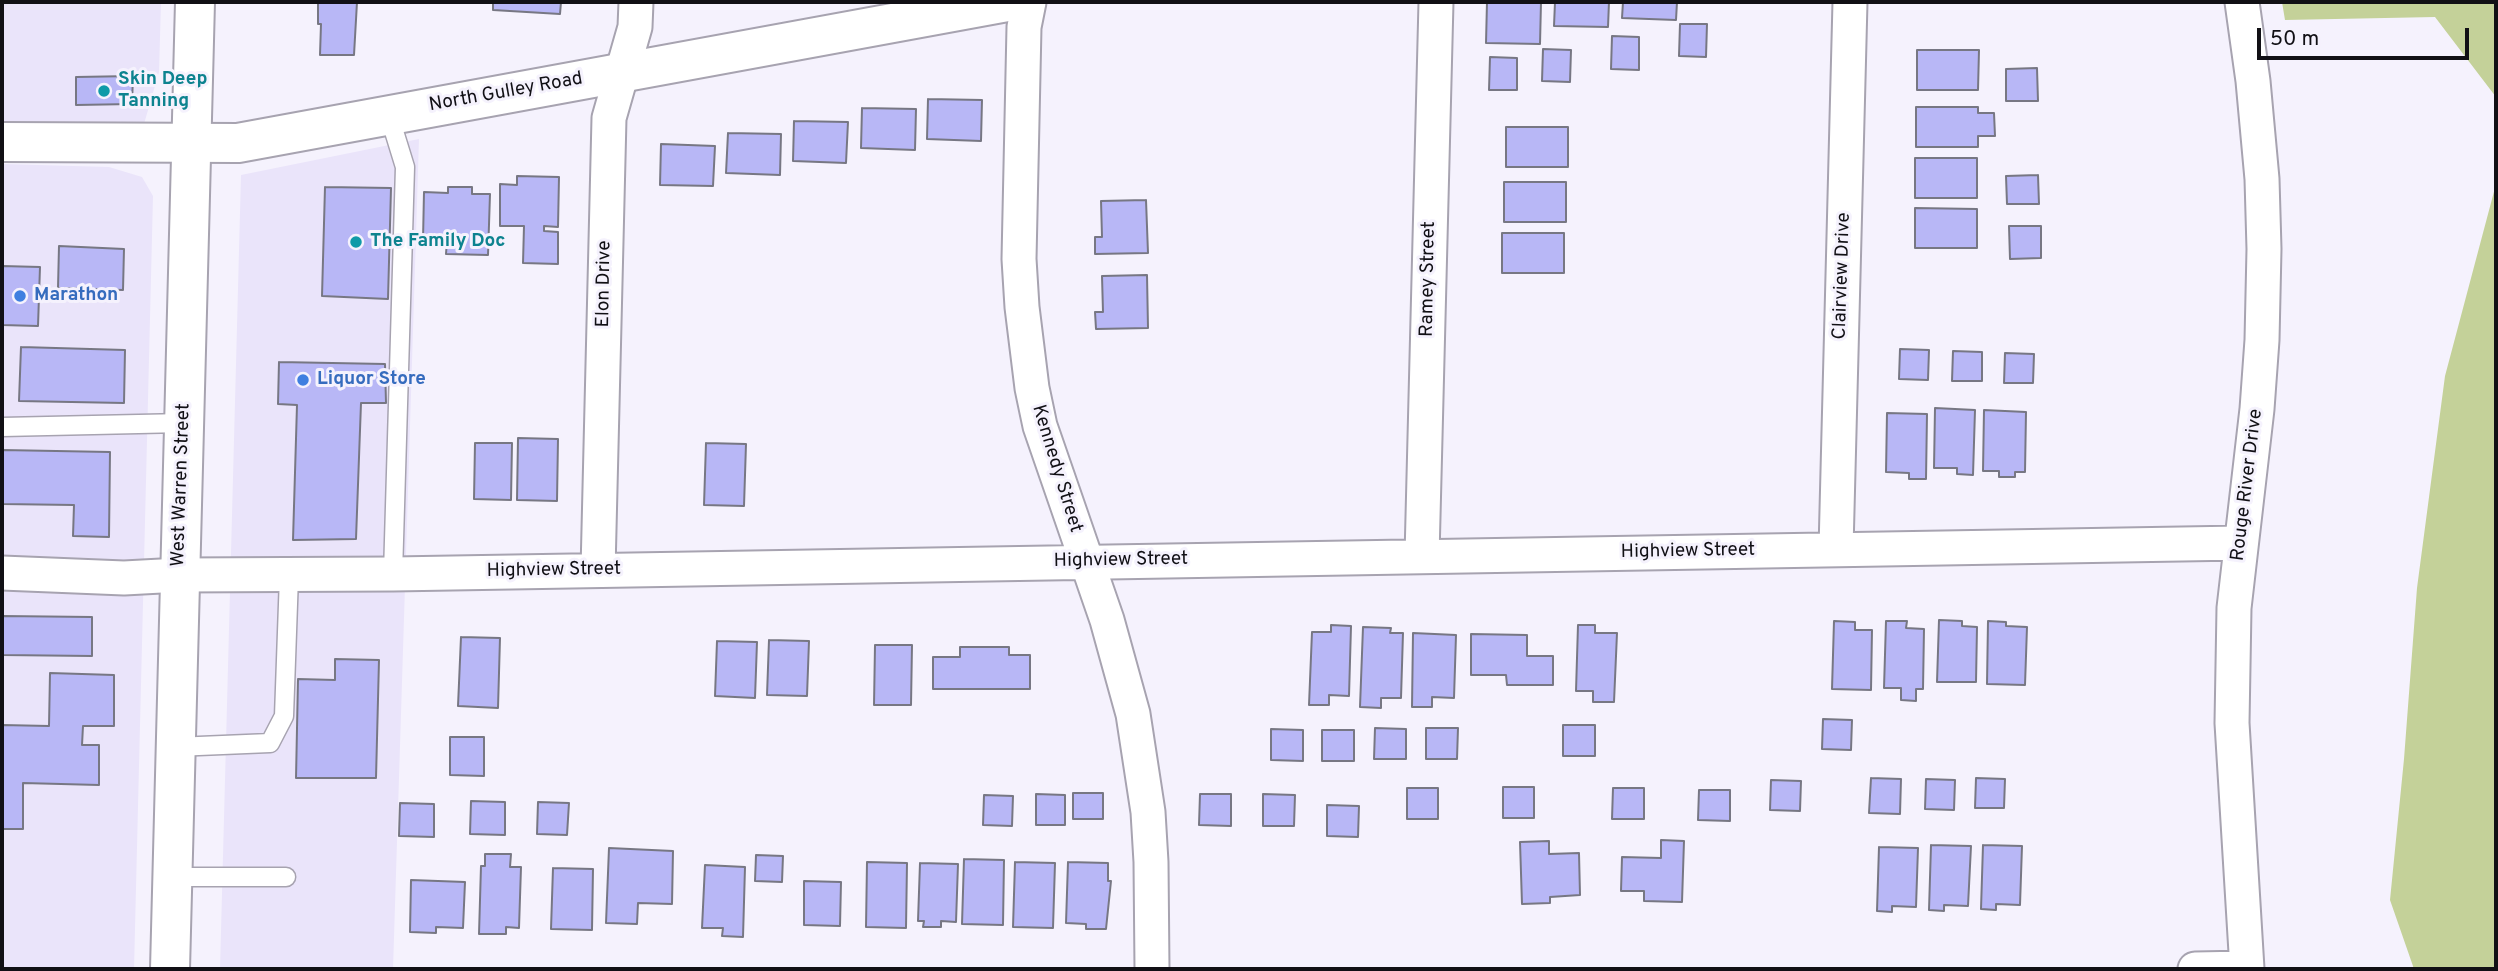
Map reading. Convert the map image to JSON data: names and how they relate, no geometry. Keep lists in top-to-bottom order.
{
  "streets": {
    "street": [
      "North Gulley Road",
      "Clairview Drive",
      "Ramey Street",
      "Elon Drive",
      "Kennedy Street",
      "West Warren Street",
      "Rouge River Drive",
      "Highview Street"
    ]
  },
  "crossings": [
    ["North Gulley Road", "Elon Drive"],
    ["North Gulley Road", "West Warren Street"],
    ["Clairview Drive", "Highview Street"],
    ["Ramey Street", "Highview Street"],
    ["Elon Drive", "Highview Street"],
    ["Kennedy Street", "Highview Street"],
    ["West Warren Street", "Highview Street"],
    ["Rouge River Drive", "Highview Street"]
  ],
  "places": [
    "Skin Deep Tanning",
    "The Family Doc",
    "Marathon",
    "Liquor Store"
  ],
  "scale_bar": "50 m"
}
